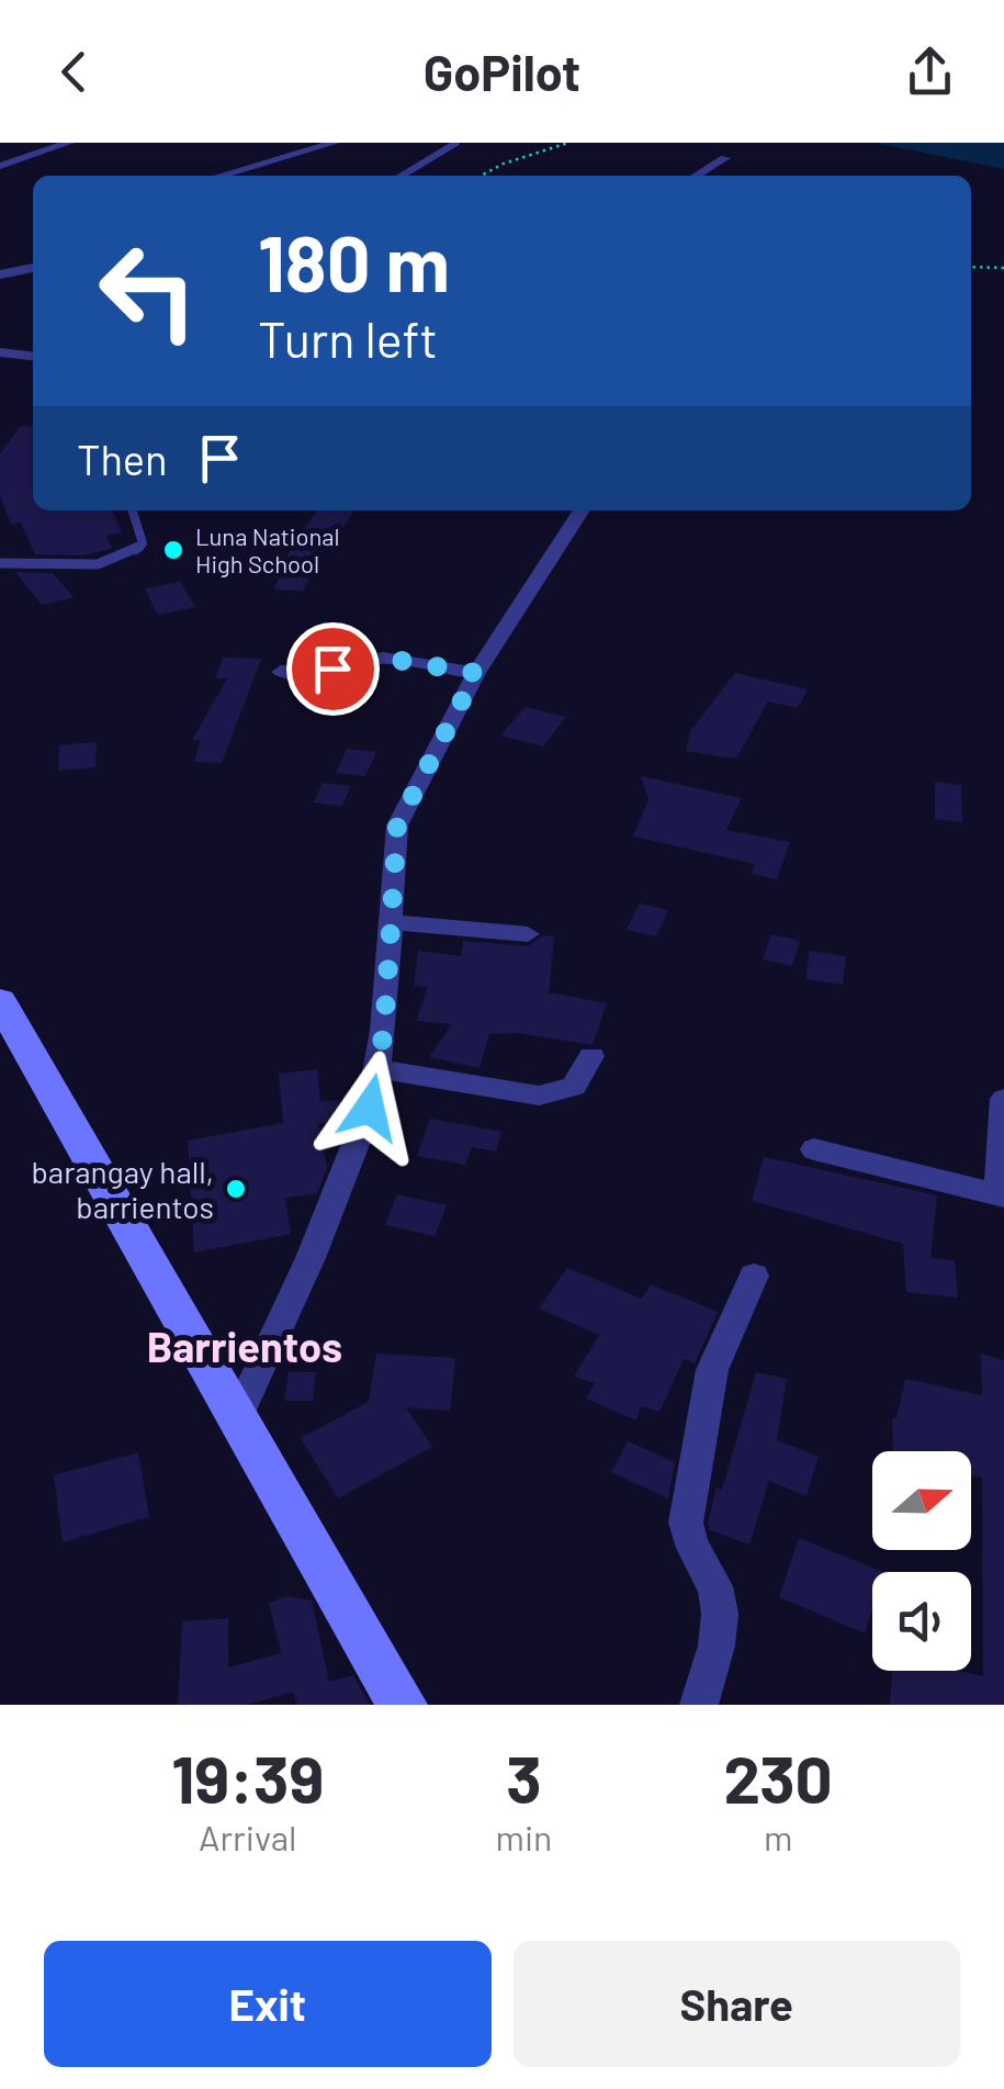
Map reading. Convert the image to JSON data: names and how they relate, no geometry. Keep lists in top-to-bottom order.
{
  "districts": ["Barrientos"],
  "places": ["Luna National High School", "barangay hall, barrientos"],
  "north": "right",
  "page": {
    "header": "GoPilot",
    "turn": ["180 m", "Turn left"],
    "then": "Then",
    "eta": [
      "19:39",
      "Arrival",
      "3",
      "min",
      "230",
      "m"
    ],
    "buttons": ["Exit", "Share"]
  }
}
